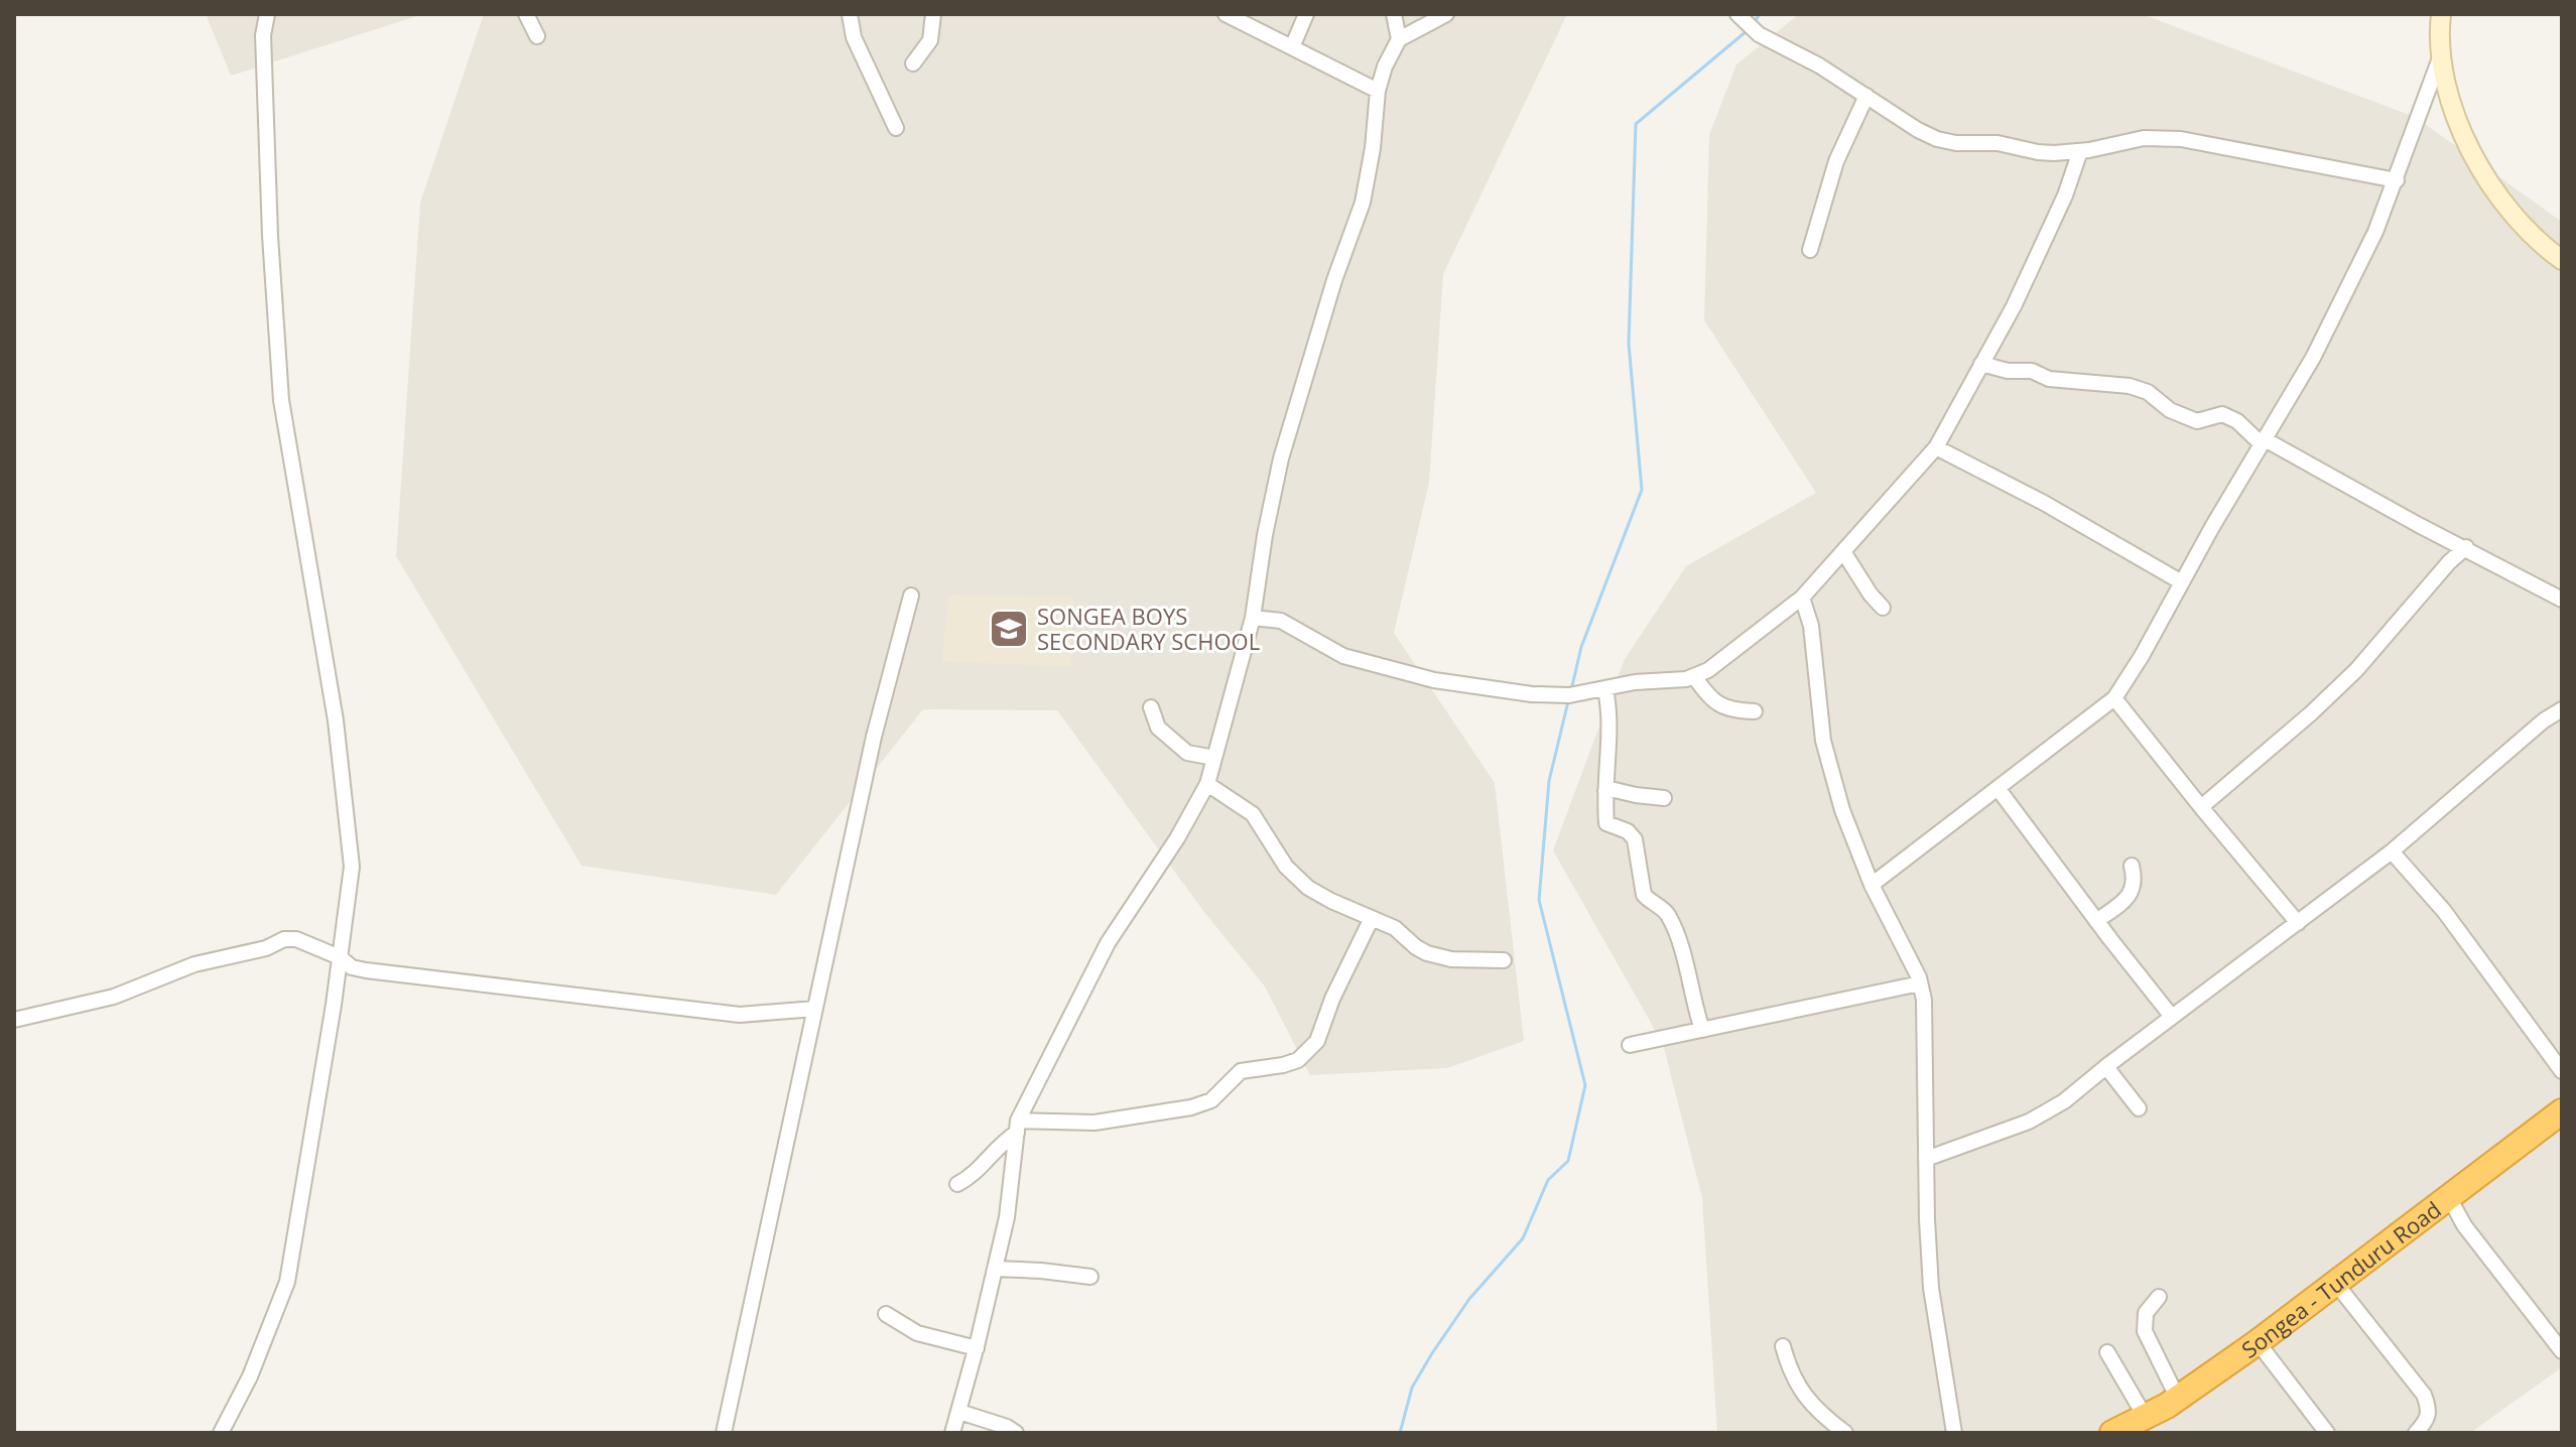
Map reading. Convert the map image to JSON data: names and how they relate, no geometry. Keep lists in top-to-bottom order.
{
  "streets": {
    "highway": ["Songea - Tunduru Road"]
  },
  "places": {
    "school or university": ["SONGEA BOYS SECONDARY SCHOOL"]
  }
}
